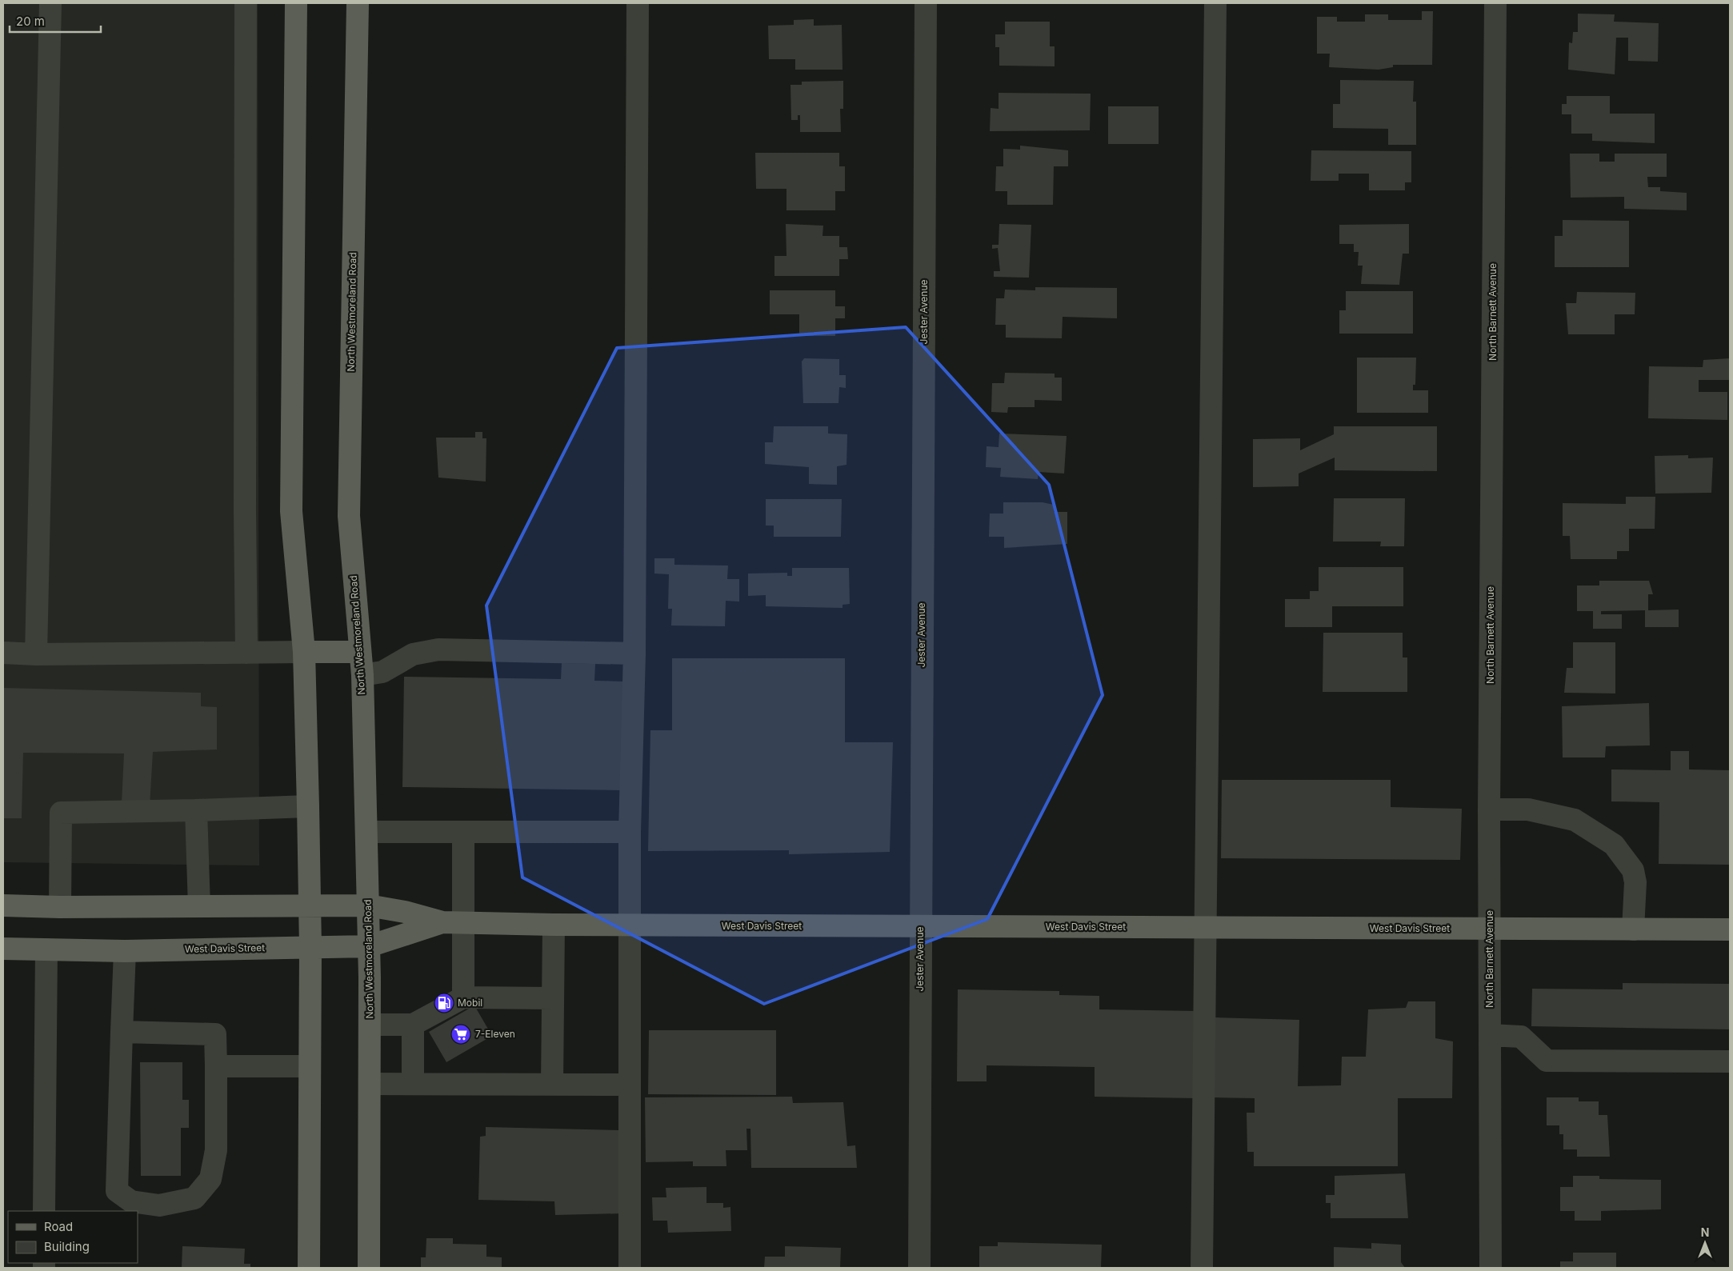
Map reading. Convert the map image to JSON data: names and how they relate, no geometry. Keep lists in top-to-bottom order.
{
  "streets": {
    "main road": ["North Westmoreland Road", "West Davis Street"],
    "street": ["Jester Avenue", "North Barnett Avenue"]
  },
  "crossings": [
    ["North Westmoreland Road", "West Davis Street"],
    ["Jester Avenue", "West Davis Street"],
    ["North Barnett Avenue", "West Davis Street"]
  ],
  "places": {
    "fuel station": ["Mobil"],
    "supermarket": ["7-Eleven"]
  },
  "legend": ["Road", "Building"],
  "scale_bar": "20 m",
  "north": "top"
}
